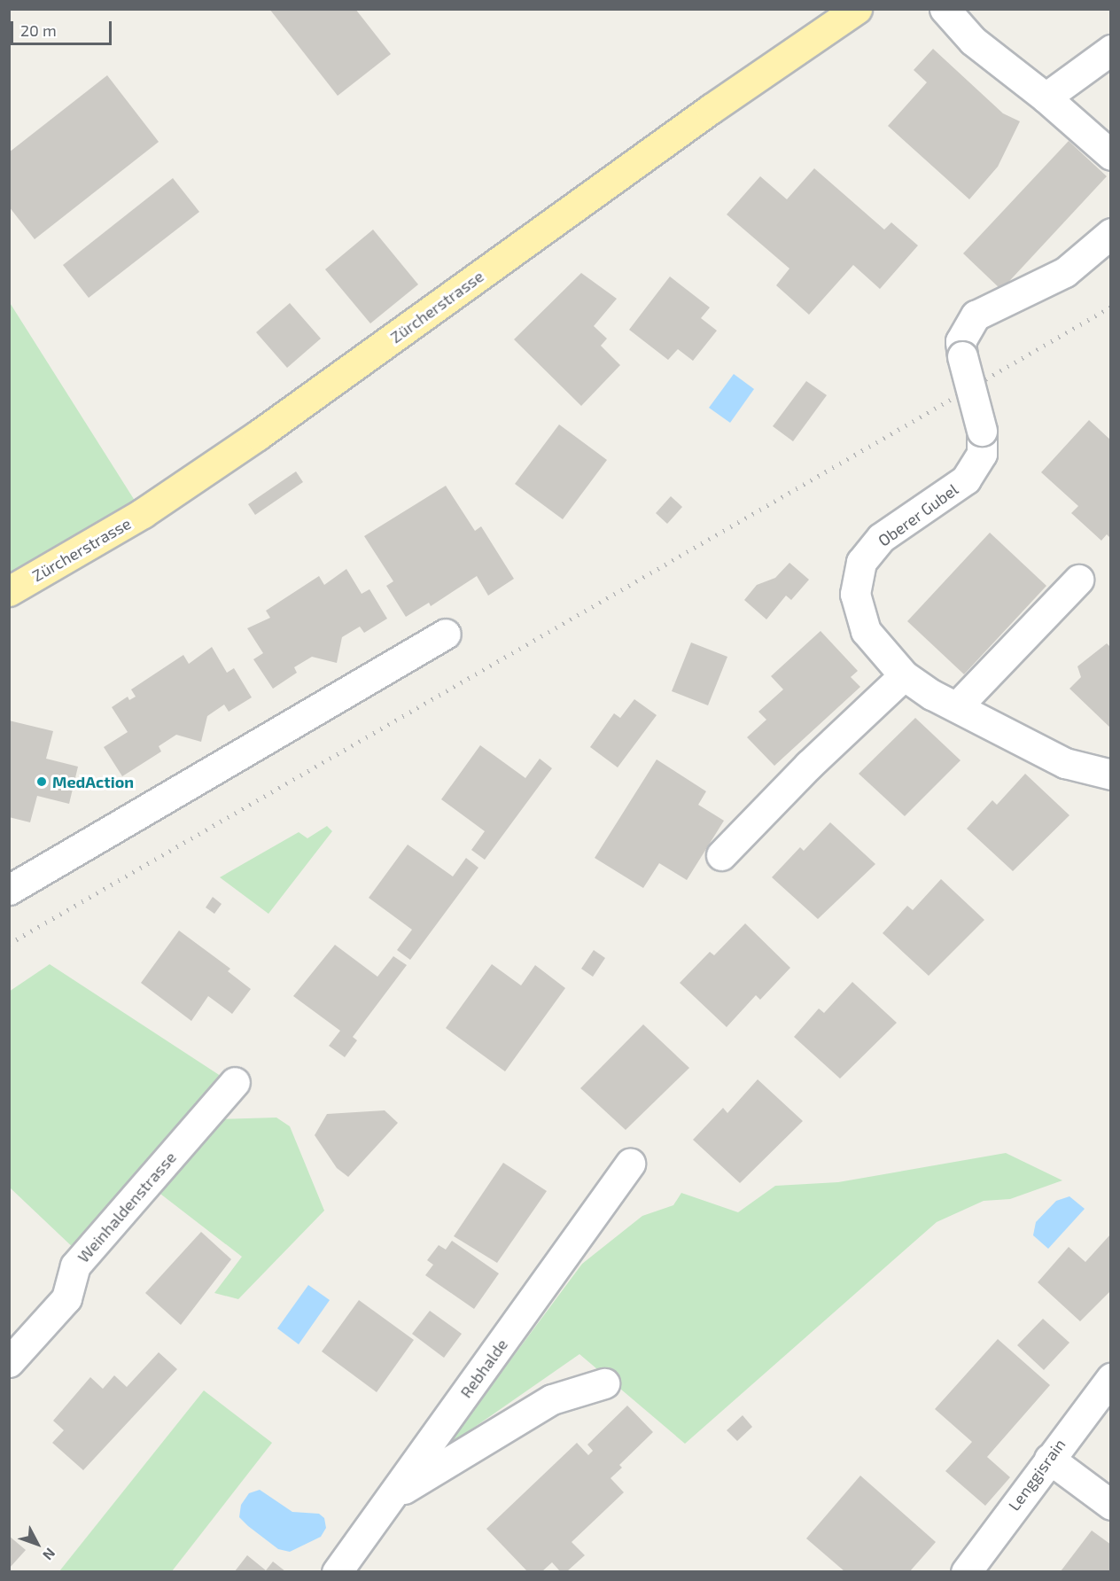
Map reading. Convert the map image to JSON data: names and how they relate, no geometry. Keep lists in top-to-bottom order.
{
  "streets": {
    "main road": ["Zürcherstrasse"],
    "street": [
      "Oberer Gubel",
      "Weinhaldenstrasse",
      "Rebhalde",
      "Lenggisrain"
    ]
  },
  "places": ["MedAction"],
  "scale_bar": "20 m",
  "north": "bottom right"
}
